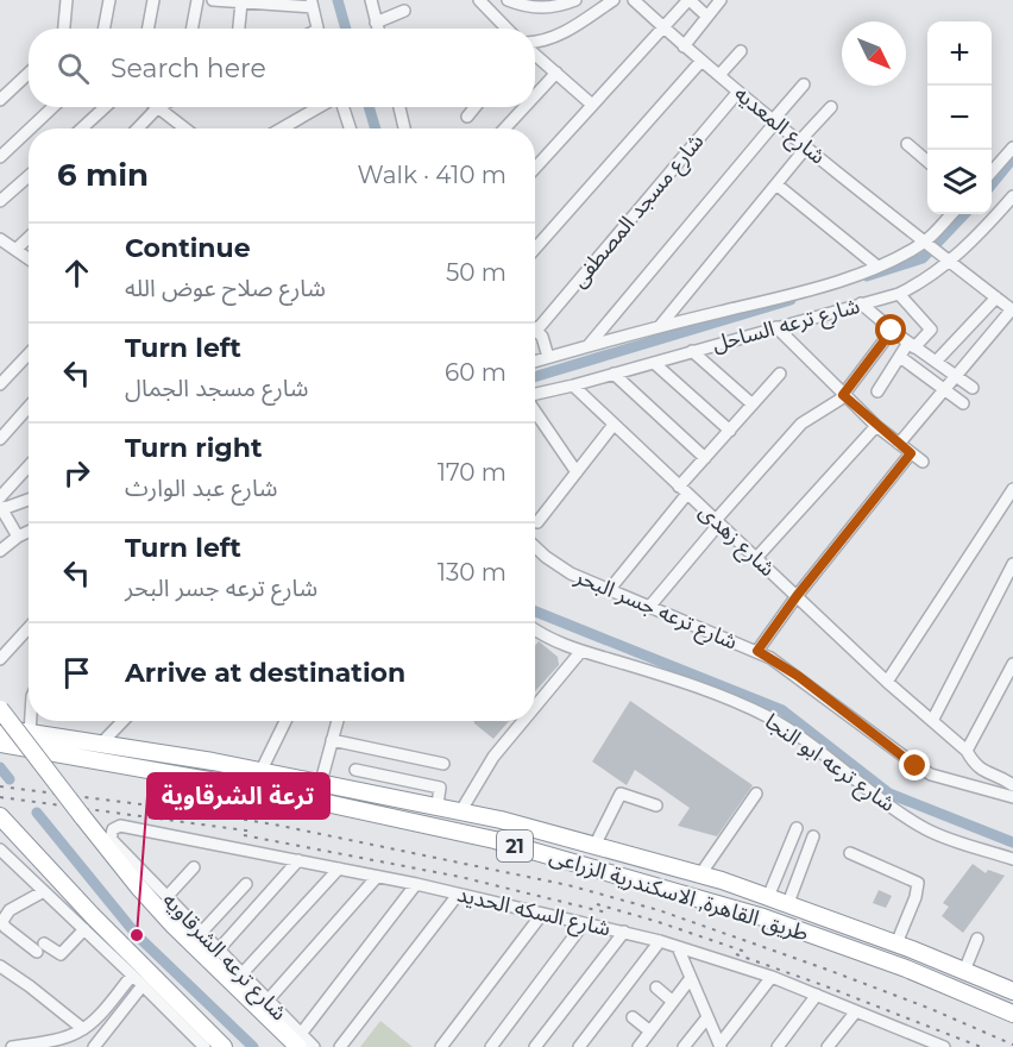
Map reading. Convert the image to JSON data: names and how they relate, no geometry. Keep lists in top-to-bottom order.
{
  "streets": {
    "highway": ["21", "طريق القاهرة, الاسكندرية الزراعى"],
    "street": [
      "شارع المعديه",
      "شارع مسجد المصطفى",
      "شارع ترعه الساحل",
      "شارع زهدى",
      "شارع ترعه جسر البحر",
      "شارع ترعه ابو النجا",
      "شارع السكه الحديد",
      "شارع ترعه الشرقاويه"
    ]
  },
  "crossings": [
    ["شارع المعديه", "شارع مسجد المصطفى"],
    ["شارع المعديه", "شارع ترعه الساحل"],
    ["شارع ترعه الساحل", "شارع زهدى"],
    ["شارع السكه الحديد", "شارع ترعه الشرقاويه"]
  ],
  "places": ["ترعة الشرقاوية"],
  "north": "bottom right",
  "page": {
    "map_buttons": ["+", "−"],
    "search": "Search here",
    "heading": ["6 min", "Walk · 410 m"],
    "list": [
      ["Continue", "شارع صلاح عوض الله", "50 m"],
      ["Turn left", "شارع مسجد الجمال", "60 m"],
      ["Turn right", "شارع عبد الوارث", "170 m"],
      ["Turn left", "شارع ترعه جسر البحر", "130 m"],
      "Arrive at destination"
    ]
  }
}
